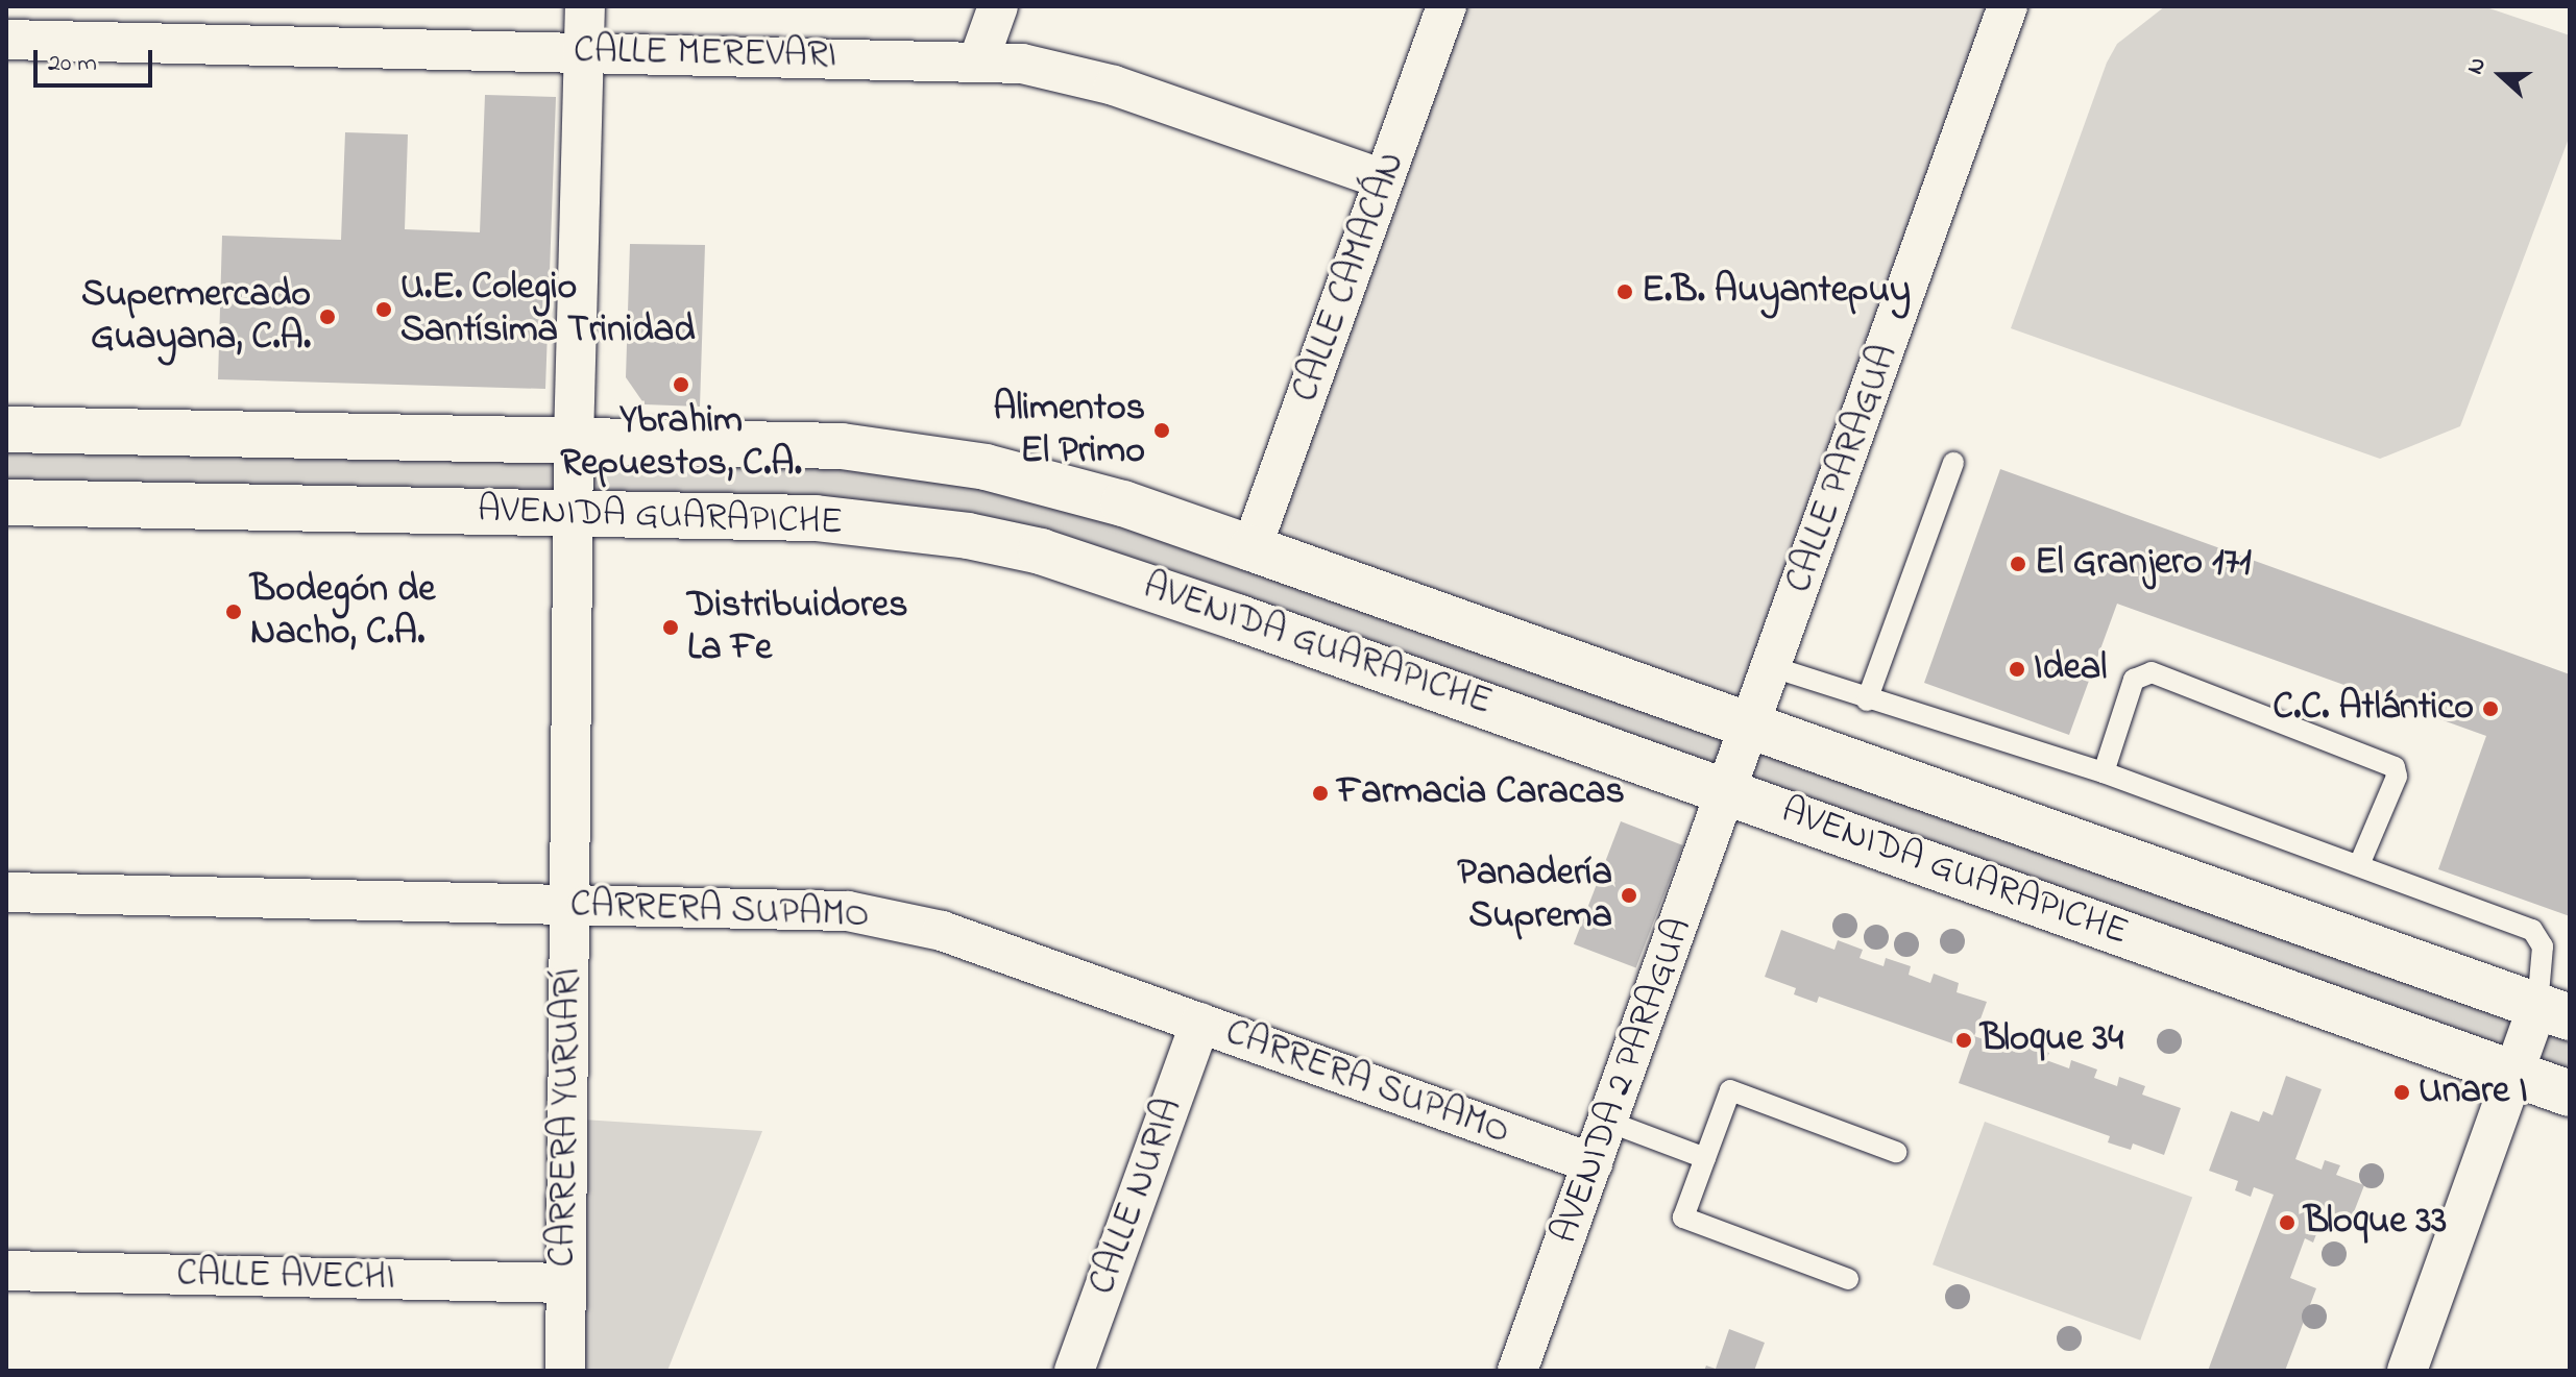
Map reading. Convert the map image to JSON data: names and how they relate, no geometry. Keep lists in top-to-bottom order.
{
  "streets": {
    "street": [
      "CALLE MEREVARI",
      "CALLE CAMACÁN",
      "CALLE PARAGUA",
      "AVENIDA GUARAPICHE",
      "CARRERA SUPAMO",
      "AVENIDA 2 PARAGUA",
      "CARRERA YURUARÍ",
      "CALLE NURIA",
      "CALLE AVECHI"
    ]
  },
  "crossings": [
    ["CALLE MEREVARI", "CALLE CAMACÁN"],
    ["CALLE MEREVARI", "CARRERA YURUARÍ"],
    ["CALLE CAMACÁN", "AVENIDA GUARAPICHE"],
    ["CALLE PARAGUA", "AVENIDA GUARAPICHE"],
    ["CALLE PARAGUA", "AVENIDA 2 PARAGUA"],
    ["AVENIDA GUARAPICHE", "AVENIDA 2 PARAGUA"],
    ["AVENIDA GUARAPICHE", "CARRERA YURUARÍ"],
    ["CARRERA SUPAMO", "AVENIDA 2 PARAGUA"],
    ["CARRERA SUPAMO", "CARRERA YURUARÍ"],
    ["CARRERA SUPAMO", "CALLE NURIA"],
    ["CARRERA YURUARÍ", "CALLE AVECHI"]
  ],
  "places": [
    "E.B. Auyantepuy",
    "U.E. Colegio Santísima Trinidad",
    "Supermercado Guayana, C.A.",
    "Ybrahim Repuestos, C.A.",
    "Alimentos El Primo",
    "El Granjero 171",
    "Bodegón de Nacho, C.A.",
    "Distribuidores La Fe",
    "Ideal",
    "C.C. Atlántico",
    "Farmacia Caracas",
    "Panadería Suprema",
    "Bloque 34",
    "Unare I",
    "Bloque 33"
  ],
  "scale_bar": "20 m",
  "north": "left"
}
